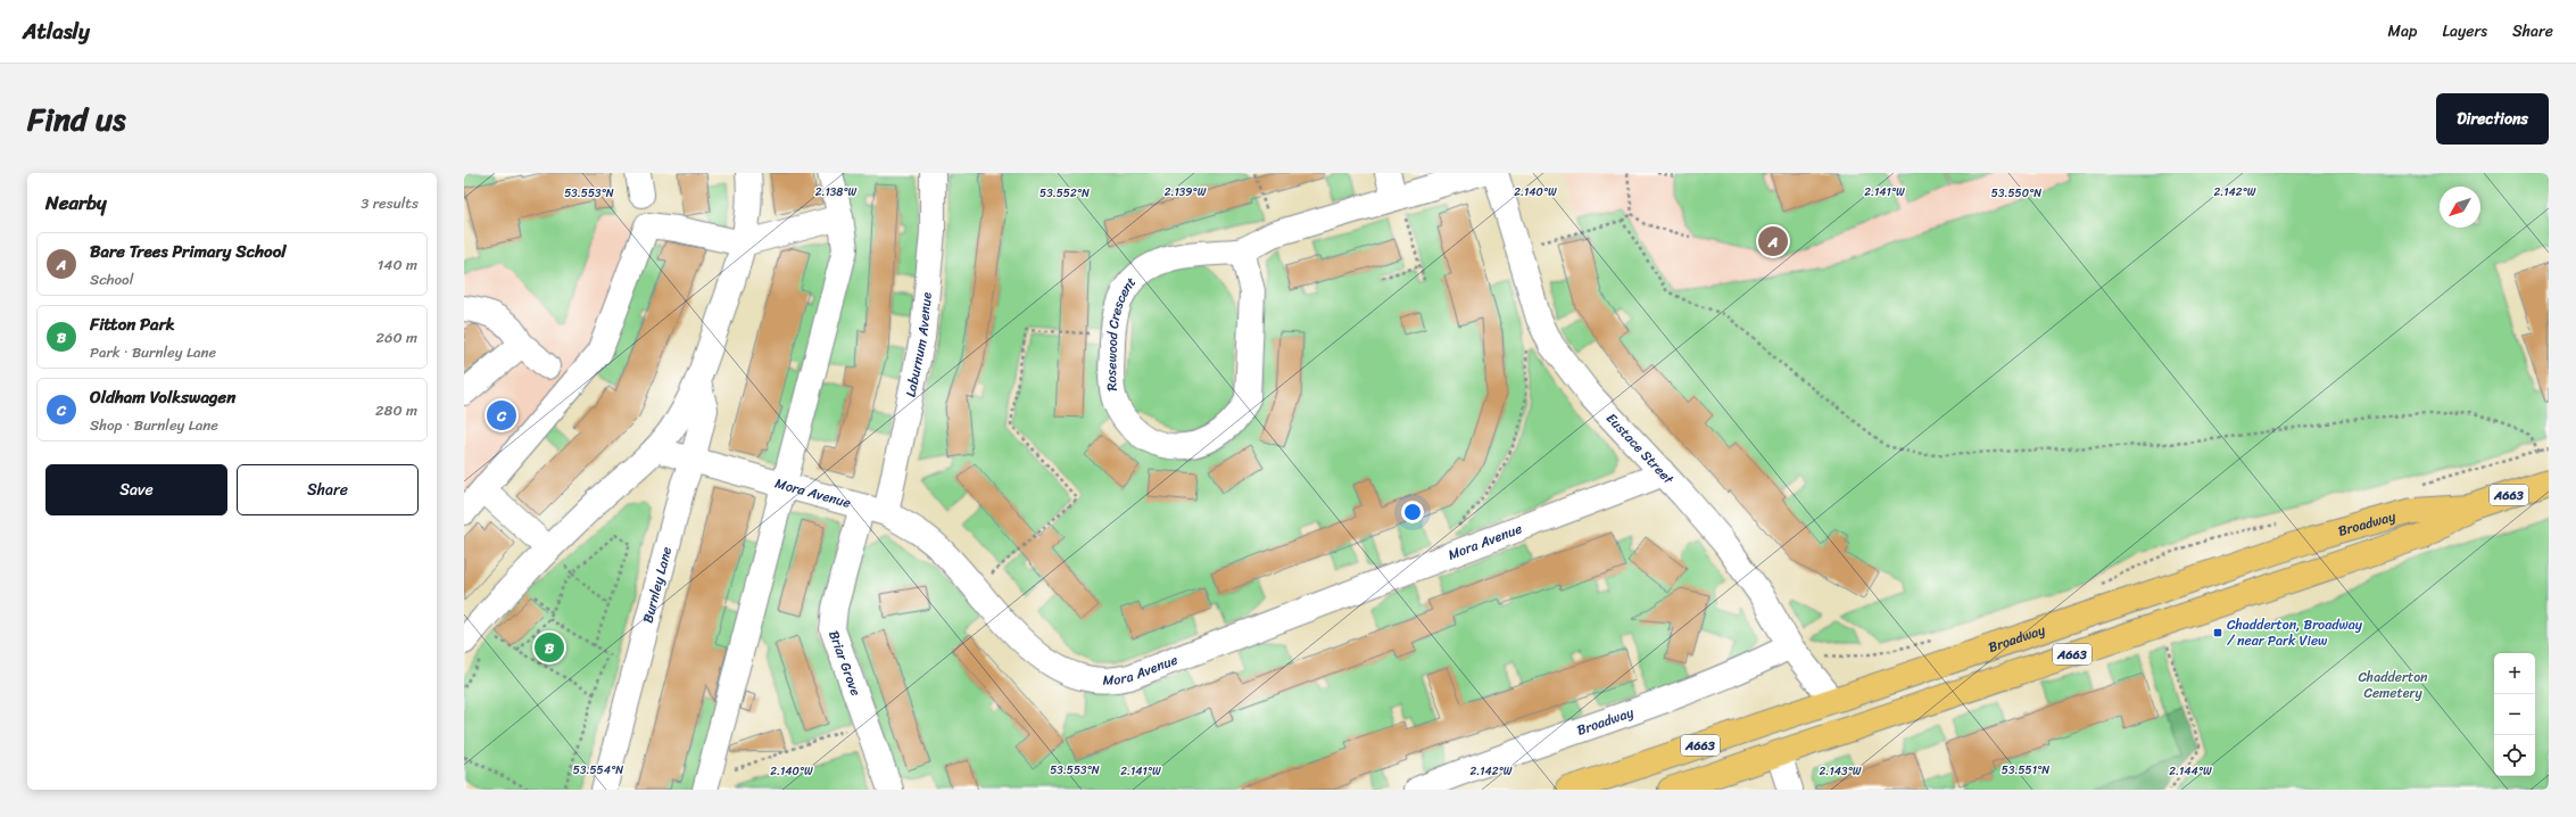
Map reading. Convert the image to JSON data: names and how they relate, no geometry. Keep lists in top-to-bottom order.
{
  "streets": {
    "highway": ["A663", "Broadway"],
    "street": [
      "Rosewood Crescent",
      "Laburnum Avenue",
      "Eustace Street",
      "Mora Avenue",
      "Burnley Lane",
      "Briar Grove"
    ]
  },
  "crossings": [
    ["Laburnum Avenue", "Mora Avenue"],
    ["Eustace Street", "Mora Avenue"],
    ["Eustace Street", "Broadway"],
    ["Mora Avenue", "Burnley Lane"],
    ["Mora Avenue", "Briar Grove"]
  ],
  "parks": ["Chadderton Cemetery"],
  "places": {
    "transit": ["Chadderton, Broadway / near Park View"]
  },
  "north": "bottom left",
  "page": {
    "header": "Atlasly",
    "nav": ["Map", "Layers", "Share"],
    "title": "Find us",
    "buttons": [
      "Directions",
      ["Save", "Share"]
    ],
    "heading": ["Nearby", "3 results"],
    "pins": ["A", "C", "B"],
    "list": [
      {
        "mark": "A",
        "name": "Bare Trees Primary School",
        "note": "School",
        "value": "140 m"
      },
      {
        "mark": "B",
        "name": "Fitton Park",
        "note": "Park · Burnley Lane",
        "value": "260 m"
      },
      {
        "mark": "C",
        "name": "Oldham Volkswagen",
        "note": "Shop · Burnley Lane",
        "value": "280 m"
      }
    ],
    "map_buttons": ["+", "−"]
  },
  "coordinates": [
    "2.138°W",
    "2.139°W",
    "2.140°W",
    "2.141°W",
    "2.142°W",
    "53.553°N",
    "53.552°N",
    "53.550°N",
    "53.554°N",
    "53.551°N",
    "2.143°W",
    "2.144°W"
  ]
}
